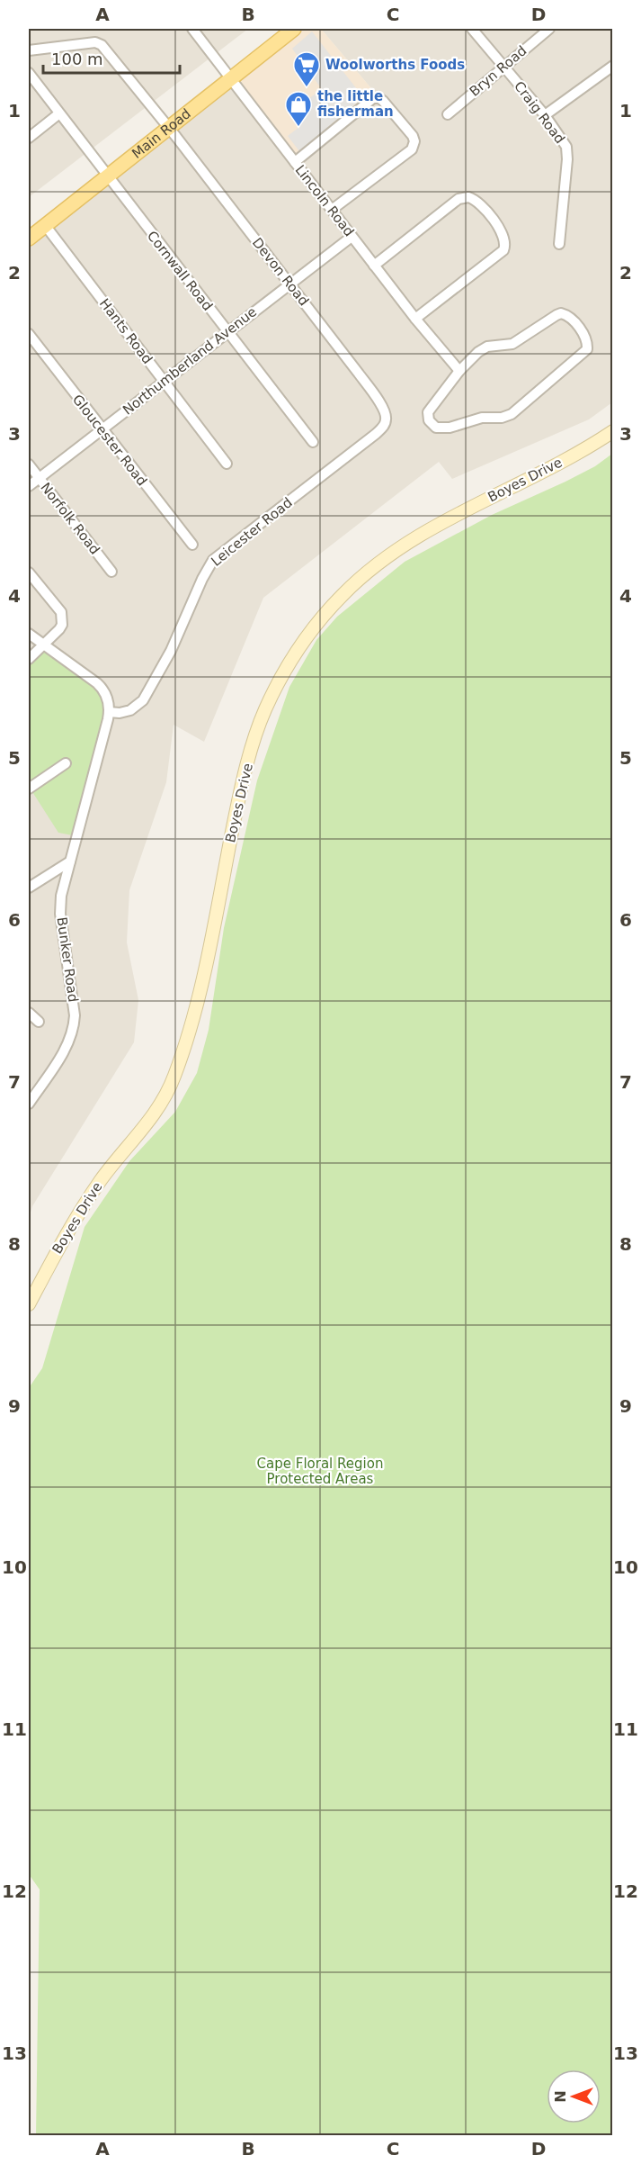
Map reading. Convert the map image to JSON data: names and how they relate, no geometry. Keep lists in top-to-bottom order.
{
  "streets": {
    "main road": ["Main Road", "Boyes Drive"],
    "street": [
      "Bryn Road",
      "Craig Road",
      "Lincoln Road",
      "Cornwall Road",
      "Devon Road",
      "Hants Road",
      "Northumberland Avenue",
      "Gloucester Road",
      "Norfolk Road",
      "Leicester Road",
      "Bunker Road"
    ]
  },
  "crossings": [
    ["Bryn Road", "Craig Road"],
    ["Main Road", "Lincoln Road"],
    ["Main Road", "Cornwall Road"],
    ["Main Road", "Devon Road"],
    ["Main Road", "Hants Road"],
    ["Lincoln Road", "Northumberland Avenue"],
    ["Cornwall Road", "Northumberland Avenue"],
    ["Devon Road", "Northumberland Avenue"],
    ["Devon Road", "Leicester Road"],
    ["Hants Road", "Northumberland Avenue"],
    ["Northumberland Avenue", "Gloucester Road"],
    ["Northumberland Avenue", "Norfolk Road"],
    ["Leicester Road", "Bunker Road"]
  ],
  "parks": ["Cape Floral Region Protected Areas"],
  "places": {
    "supermarket": ["Woolworths Foods"],
    "shop": ["the little fisherman"]
  },
  "scale_bar": "100 m",
  "north": "left",
  "grid": {
    "columns": [
      "A",
      "B",
      "C",
      "D"
    ],
    "rows": [
      "1",
      "2",
      "3",
      "4",
      "5",
      "6",
      "7",
      "8",
      "9",
      "10",
      "11",
      "12",
      "13"
    ]
  }
}
